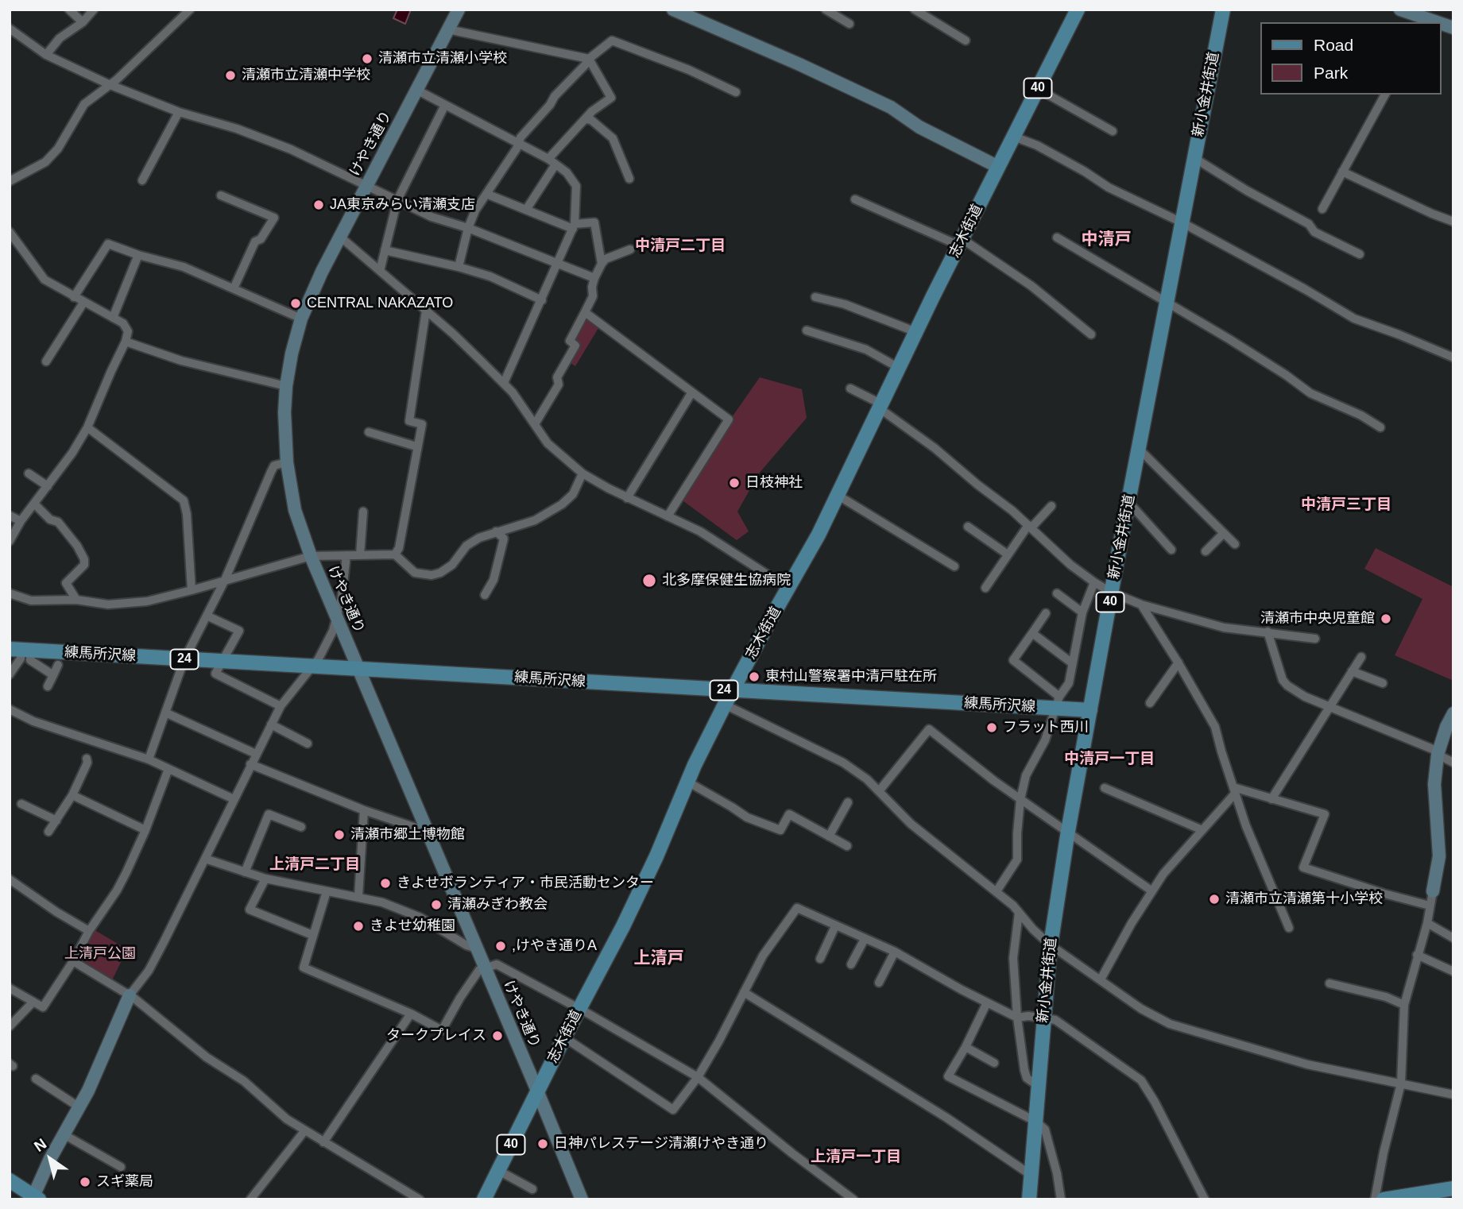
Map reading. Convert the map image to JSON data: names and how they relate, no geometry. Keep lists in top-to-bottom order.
{
  "streets": {
    "main road": [
      "40",
      "新小金井街道",
      "志木街道",
      "練馬所沢線",
      "24"
    ],
    "street": ["けやき通り"]
  },
  "crossings": [
    ["新小金井街道", "練馬所沢線"],
    ["けやき通り", "志木街道"],
    ["けやき通り", "練馬所沢線"],
    ["志木街道", "練馬所沢線"]
  ],
  "districts": [
    "中清戸",
    "中清戸二丁目",
    "中清戸三丁目",
    "中清戸一丁目",
    "上清戸二丁目",
    "上清戸",
    "上清戸一丁目"
  ],
  "parks": ["上清戸公園"],
  "places": [
    "清瀬市立清瀬小学校",
    "清瀬市立清瀬中学校",
    "JA東京みらい清瀬支店",
    "CENTRAL NAKAZATO",
    "日枝神社",
    "北多摩保健生協病院",
    "清瀬市中央児童館",
    "東村山警察署中清戸駐在所",
    "フラット西川",
    "清瀬市郷土博物館",
    "きよせボランティア・市民活動センター",
    "清瀬市立清瀬第十小学校",
    "清瀬みぎわ教会",
    "きよせ幼稚園",
    ",けやき通りA",
    "タークプレイス",
    "日神パレステージ清瀬けやき通り",
    "スギ薬局"
  ],
  "legend": ["Road", "Park"],
  "north": "top left"
}
